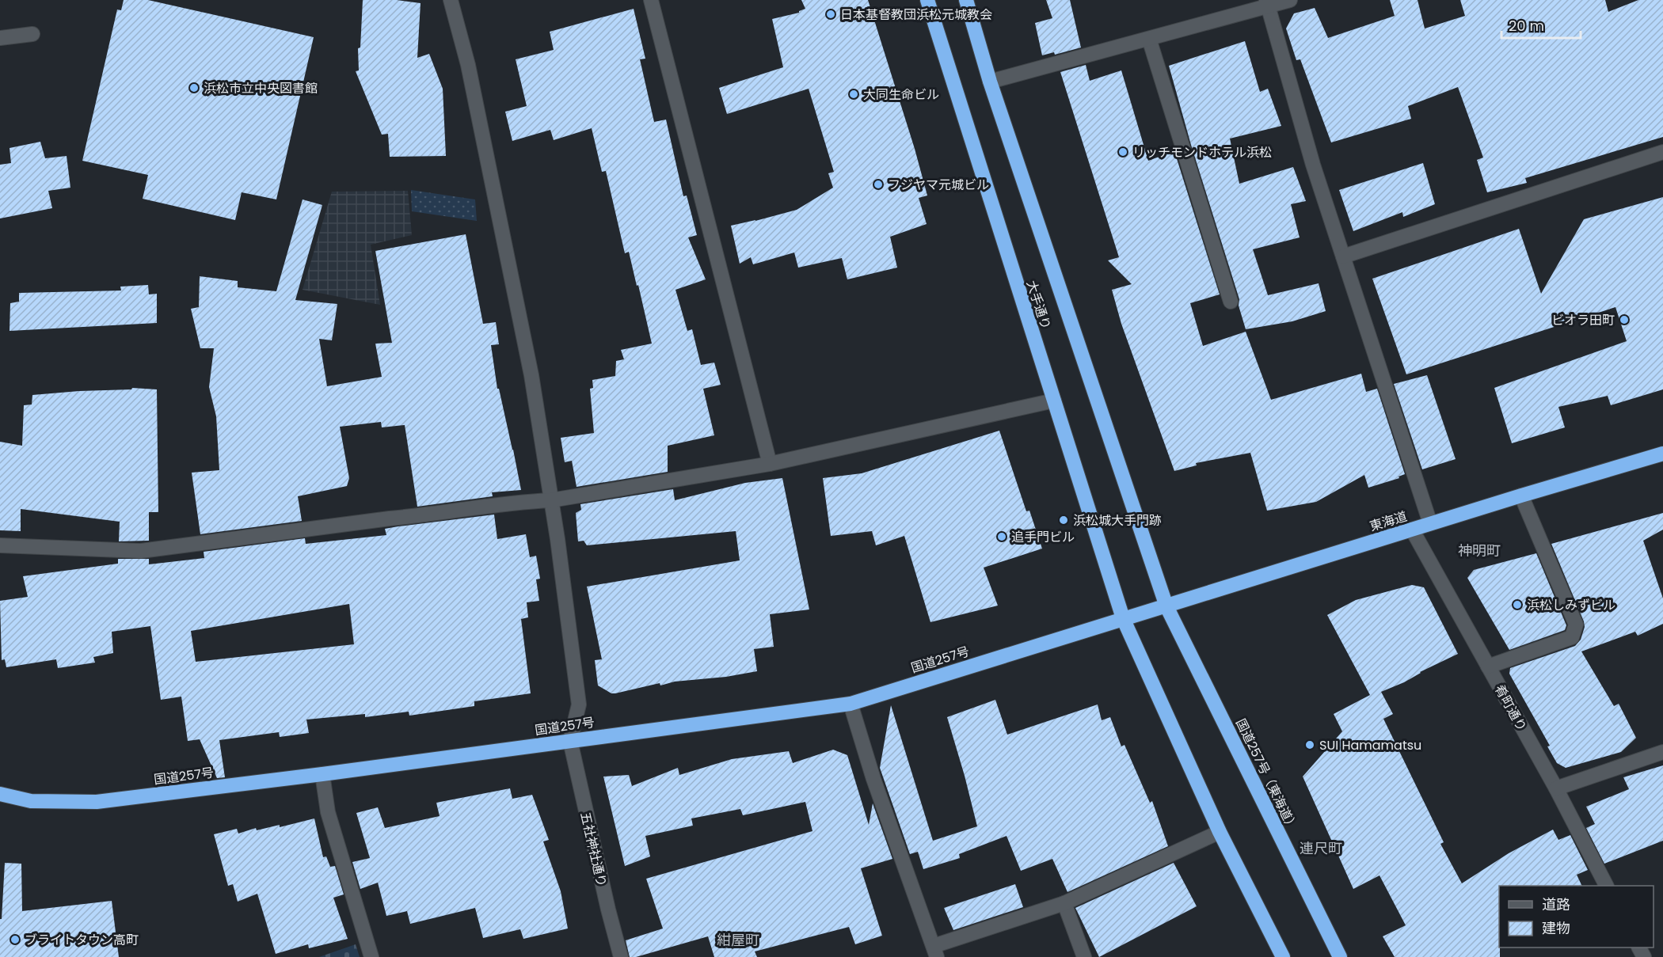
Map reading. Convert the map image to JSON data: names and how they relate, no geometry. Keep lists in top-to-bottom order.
{
  "streets": {
    "highway": [
      "大手通り",
      "東海道",
      "国道257号",
      "国道257号（東海道）"
    ],
    "street": ["肴町通り", "五社神社通り"]
  },
  "crossings": [
    ["大手通り", "東海道"],
    ["大手通り", "国道257号"],
    ["大手通り", "国道257号（東海道）"],
    ["東海道", "国道257号"],
    ["東海道", "肴町通り"],
    ["東海道", "国道257号（東海道）"],
    ["国道257号", "五社神社通り"]
  ],
  "districts": ["神明町", "連尺町", "紺屋町"],
  "places": [
    "日本基督教団浜松元城教会",
    "浜松市立中央図書館",
    "大同生命ビル",
    "リッチモンドホテル浜松",
    "フジヤマ元城ビル",
    "ビオラ田町",
    "浜松城大手門跡",
    "追手門ビル",
    "浜松しみずビル",
    "SUI Hamamatsu",
    "ブライトタウン高町"
  ],
  "legend": ["道路", "建物"],
  "scale_bar": "20 m"
}
